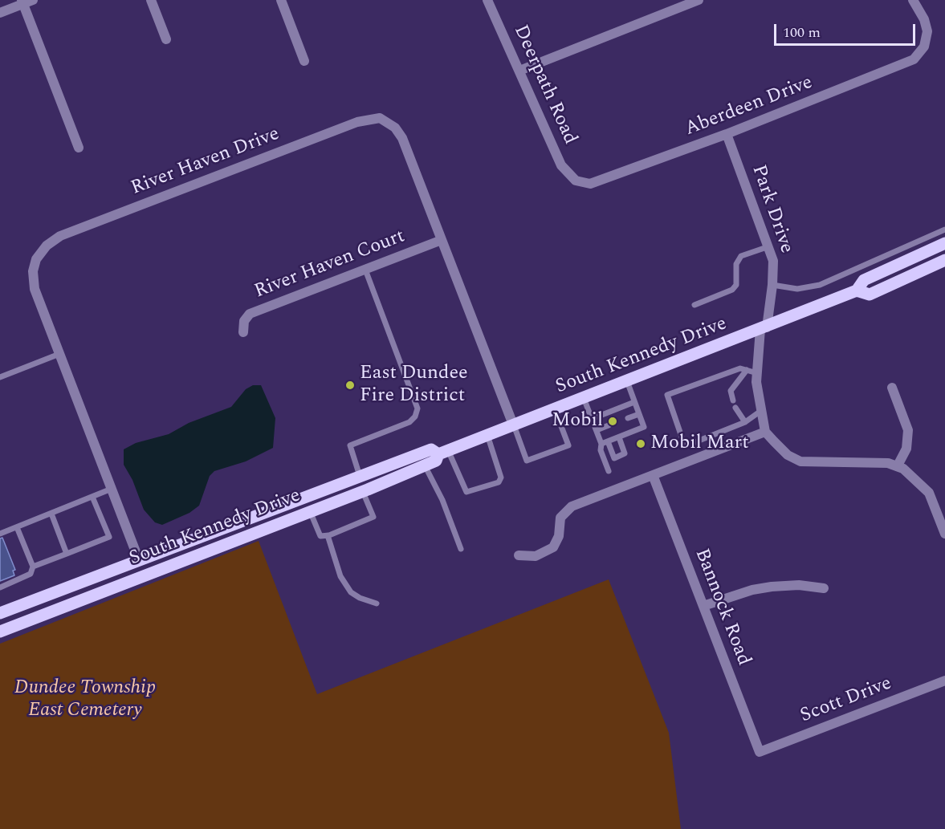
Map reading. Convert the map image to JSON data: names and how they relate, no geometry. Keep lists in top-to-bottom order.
{
  "streets": {
    "main road": ["South Kennedy Drive"],
    "street": [
      "Deerpath Road",
      "Aberdeen Drive",
      "River Haven Drive",
      "Park Drive",
      "River Haven Court",
      "Bannock Road",
      "Scott Drive"
    ]
  },
  "crossings": [
    ["Deerpath Road", "Aberdeen Drive"],
    ["Aberdeen Drive", "Park Drive"],
    ["River Haven Drive", "River Haven Court"],
    ["River Haven Drive", "South Kennedy Drive"],
    ["Park Drive", "South Kennedy Drive"],
    ["Bannock Road", "Scott Drive"]
  ],
  "parks": ["Dundee Township East Cemetery"],
  "places": ["East Dundee Fire District", "Mobil", "Mobil Mart"],
  "scale_bar": "100 m"
}
